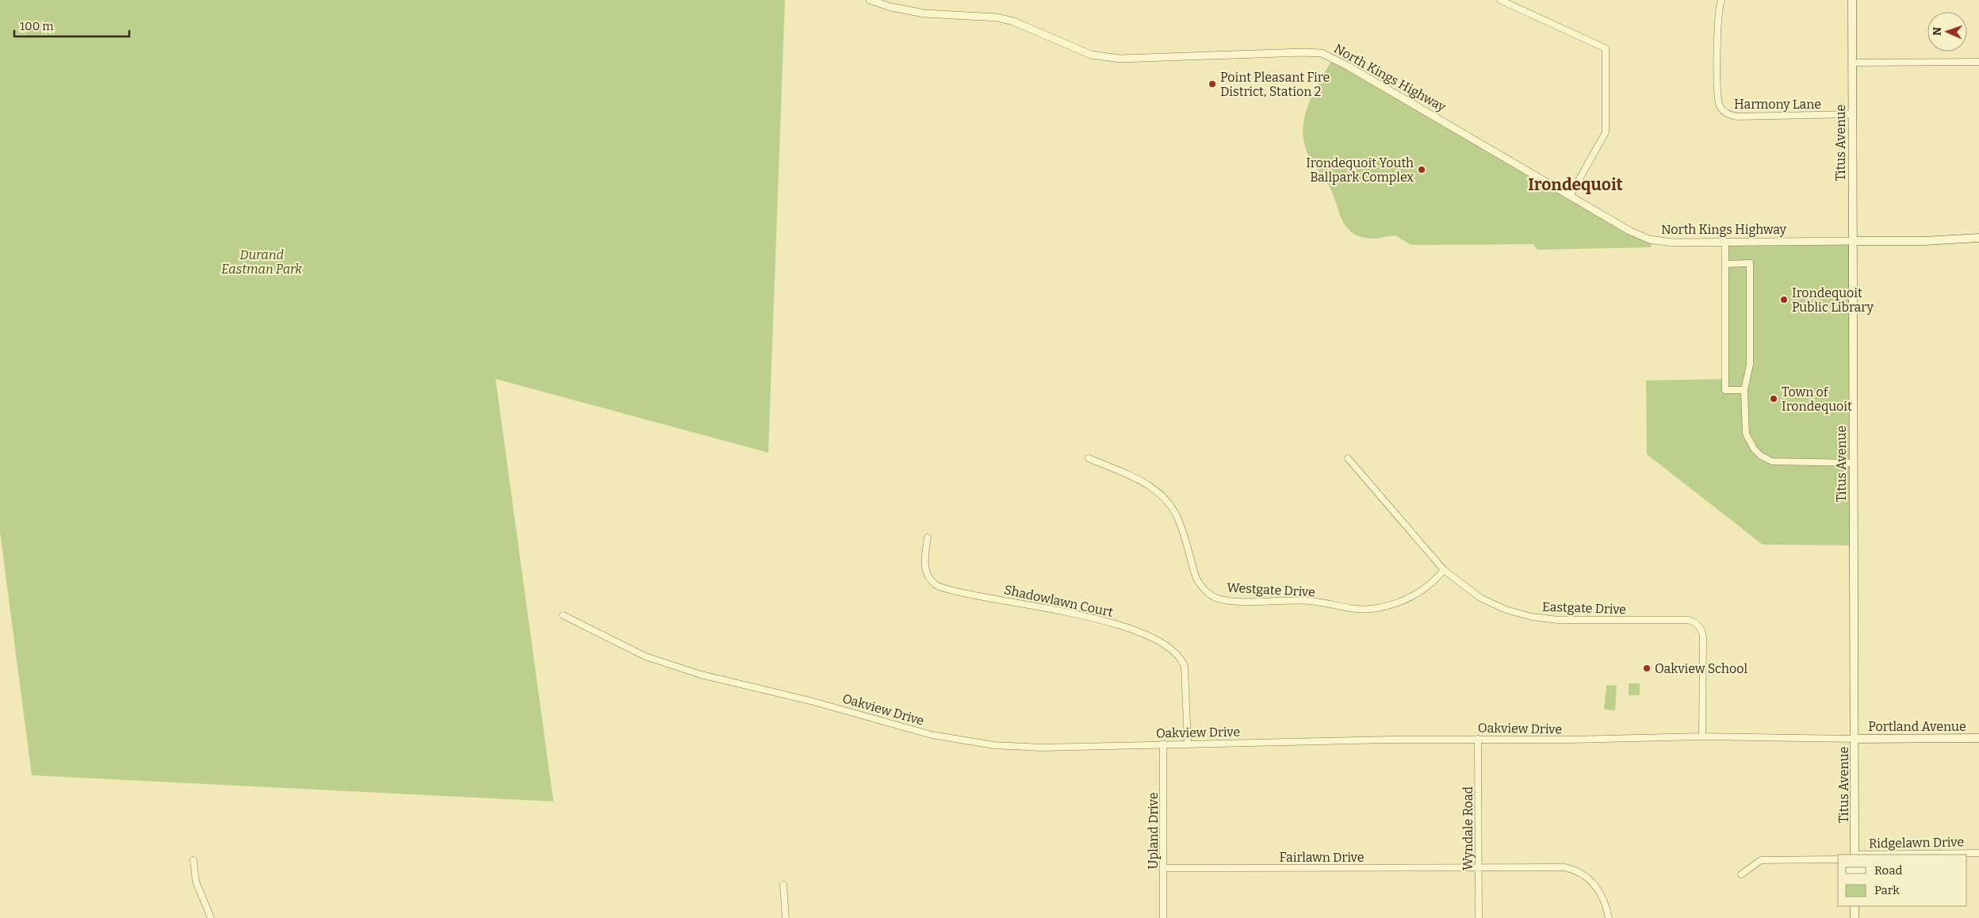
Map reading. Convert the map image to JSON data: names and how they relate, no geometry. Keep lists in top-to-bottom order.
{
  "streets": {
    "main road": ["Titus Avenue", "Portland Avenue"],
    "street": [
      "North Kings Highway",
      "Harmony Lane",
      "Westgate Drive",
      "Shadowlawn Court",
      "Eastgate Drive",
      "Oakview Drive",
      "Wyndale Road",
      "Upland Drive",
      "Ridgelawn Drive",
      "Fairlawn Drive"
    ]
  },
  "crossings": [
    ["North Kings Highway", "Titus Avenue"],
    ["Harmony Lane", "Titus Avenue"],
    ["Titus Avenue", "Oakview Drive"],
    ["Titus Avenue", "Portland Avenue"],
    ["Titus Avenue", "Ridgelawn Drive"],
    ["Westgate Drive", "Eastgate Drive"],
    ["Shadowlawn Court", "Oakview Drive"],
    ["Eastgate Drive", "Oakview Drive"],
    ["Oakview Drive", "Portland Avenue"],
    ["Oakview Drive", "Wyndale Road"],
    ["Oakview Drive", "Upland Drive"],
    ["Wyndale Road", "Fairlawn Drive"],
    ["Upland Drive", "Fairlawn Drive"]
  ],
  "districts": ["Irondequoit"],
  "parks": ["Durand Eastman Park"],
  "places": [
    "Point Pleasant Fire District, Station 2",
    "Irondequoit Youth Ballpark Complex",
    "Irondequoit Public Library",
    "Town of Irondequoit",
    "Oakview School"
  ],
  "legend": ["Road", "Park"],
  "scale_bar": "100 m",
  "north": "left"
}
